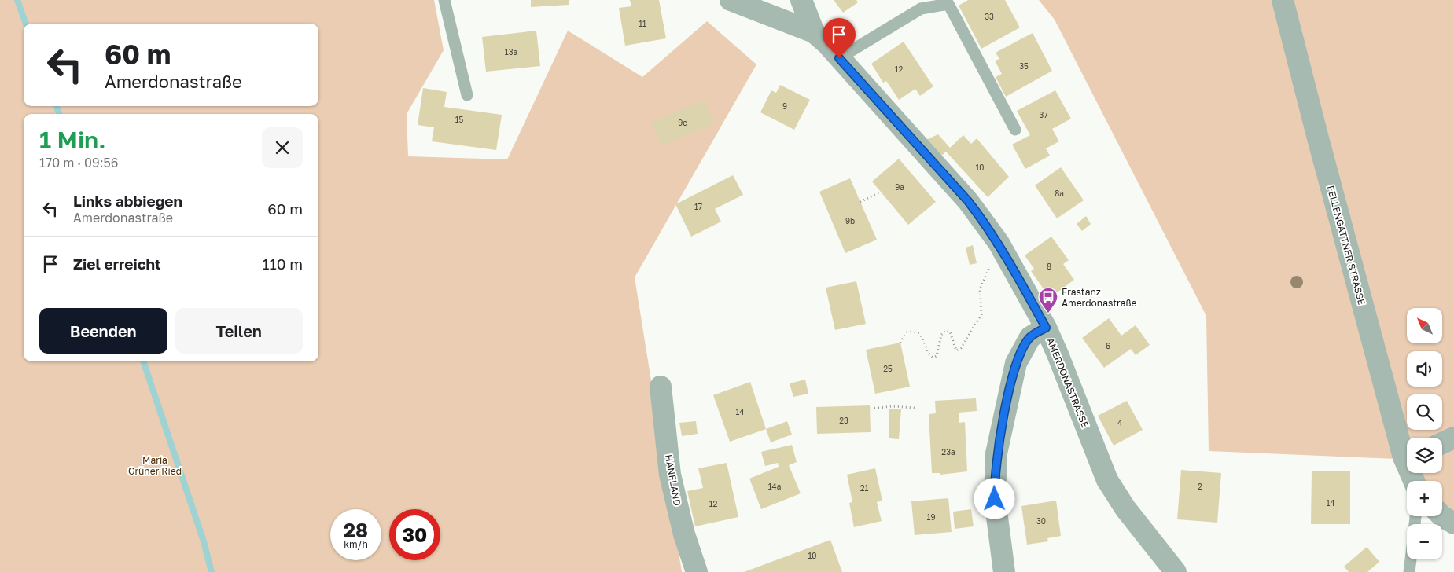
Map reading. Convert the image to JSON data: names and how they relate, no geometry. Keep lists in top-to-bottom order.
{
  "streets": {
    "street": ["FELLENGATTNER STRASSE", "AMERDONASTRASSE", "HANFLAND"]
  },
  "parks": ["Maria Grüner Ried"],
  "places": {
    "bus stop": ["Frastanz Amerdonastraße"]
  },
  "house_numbers": [
    "33",
    "11",
    "13a",
    "35",
    "12",
    "9",
    "37",
    "15",
    "9c",
    "10",
    "9a",
    "8a",
    "17",
    "9b",
    "8",
    "6",
    "25",
    "14",
    "23",
    "4",
    "23a",
    "14a",
    "2",
    "21",
    "14",
    "12",
    "19",
    "30",
    "10"
  ],
  "north": "top left",
  "page": {
    "turn": ["60 m", "Amerdonastraße"],
    "heading": ["1 Min.", "170 m · 09:56"],
    "list": [
      {
        "name": "Links abbiegen",
        "note": "Amerdonastraße",
        "value": "60 m"
      },
      {
        "name": "Ziel erreicht",
        "value": "110 m"
      }
    ],
    "buttons": ["Beenden", "Teilen"],
    "map_buttons": ["+", "−"],
    "speed": "28 km/h",
    "limit": "30"
  }
}
